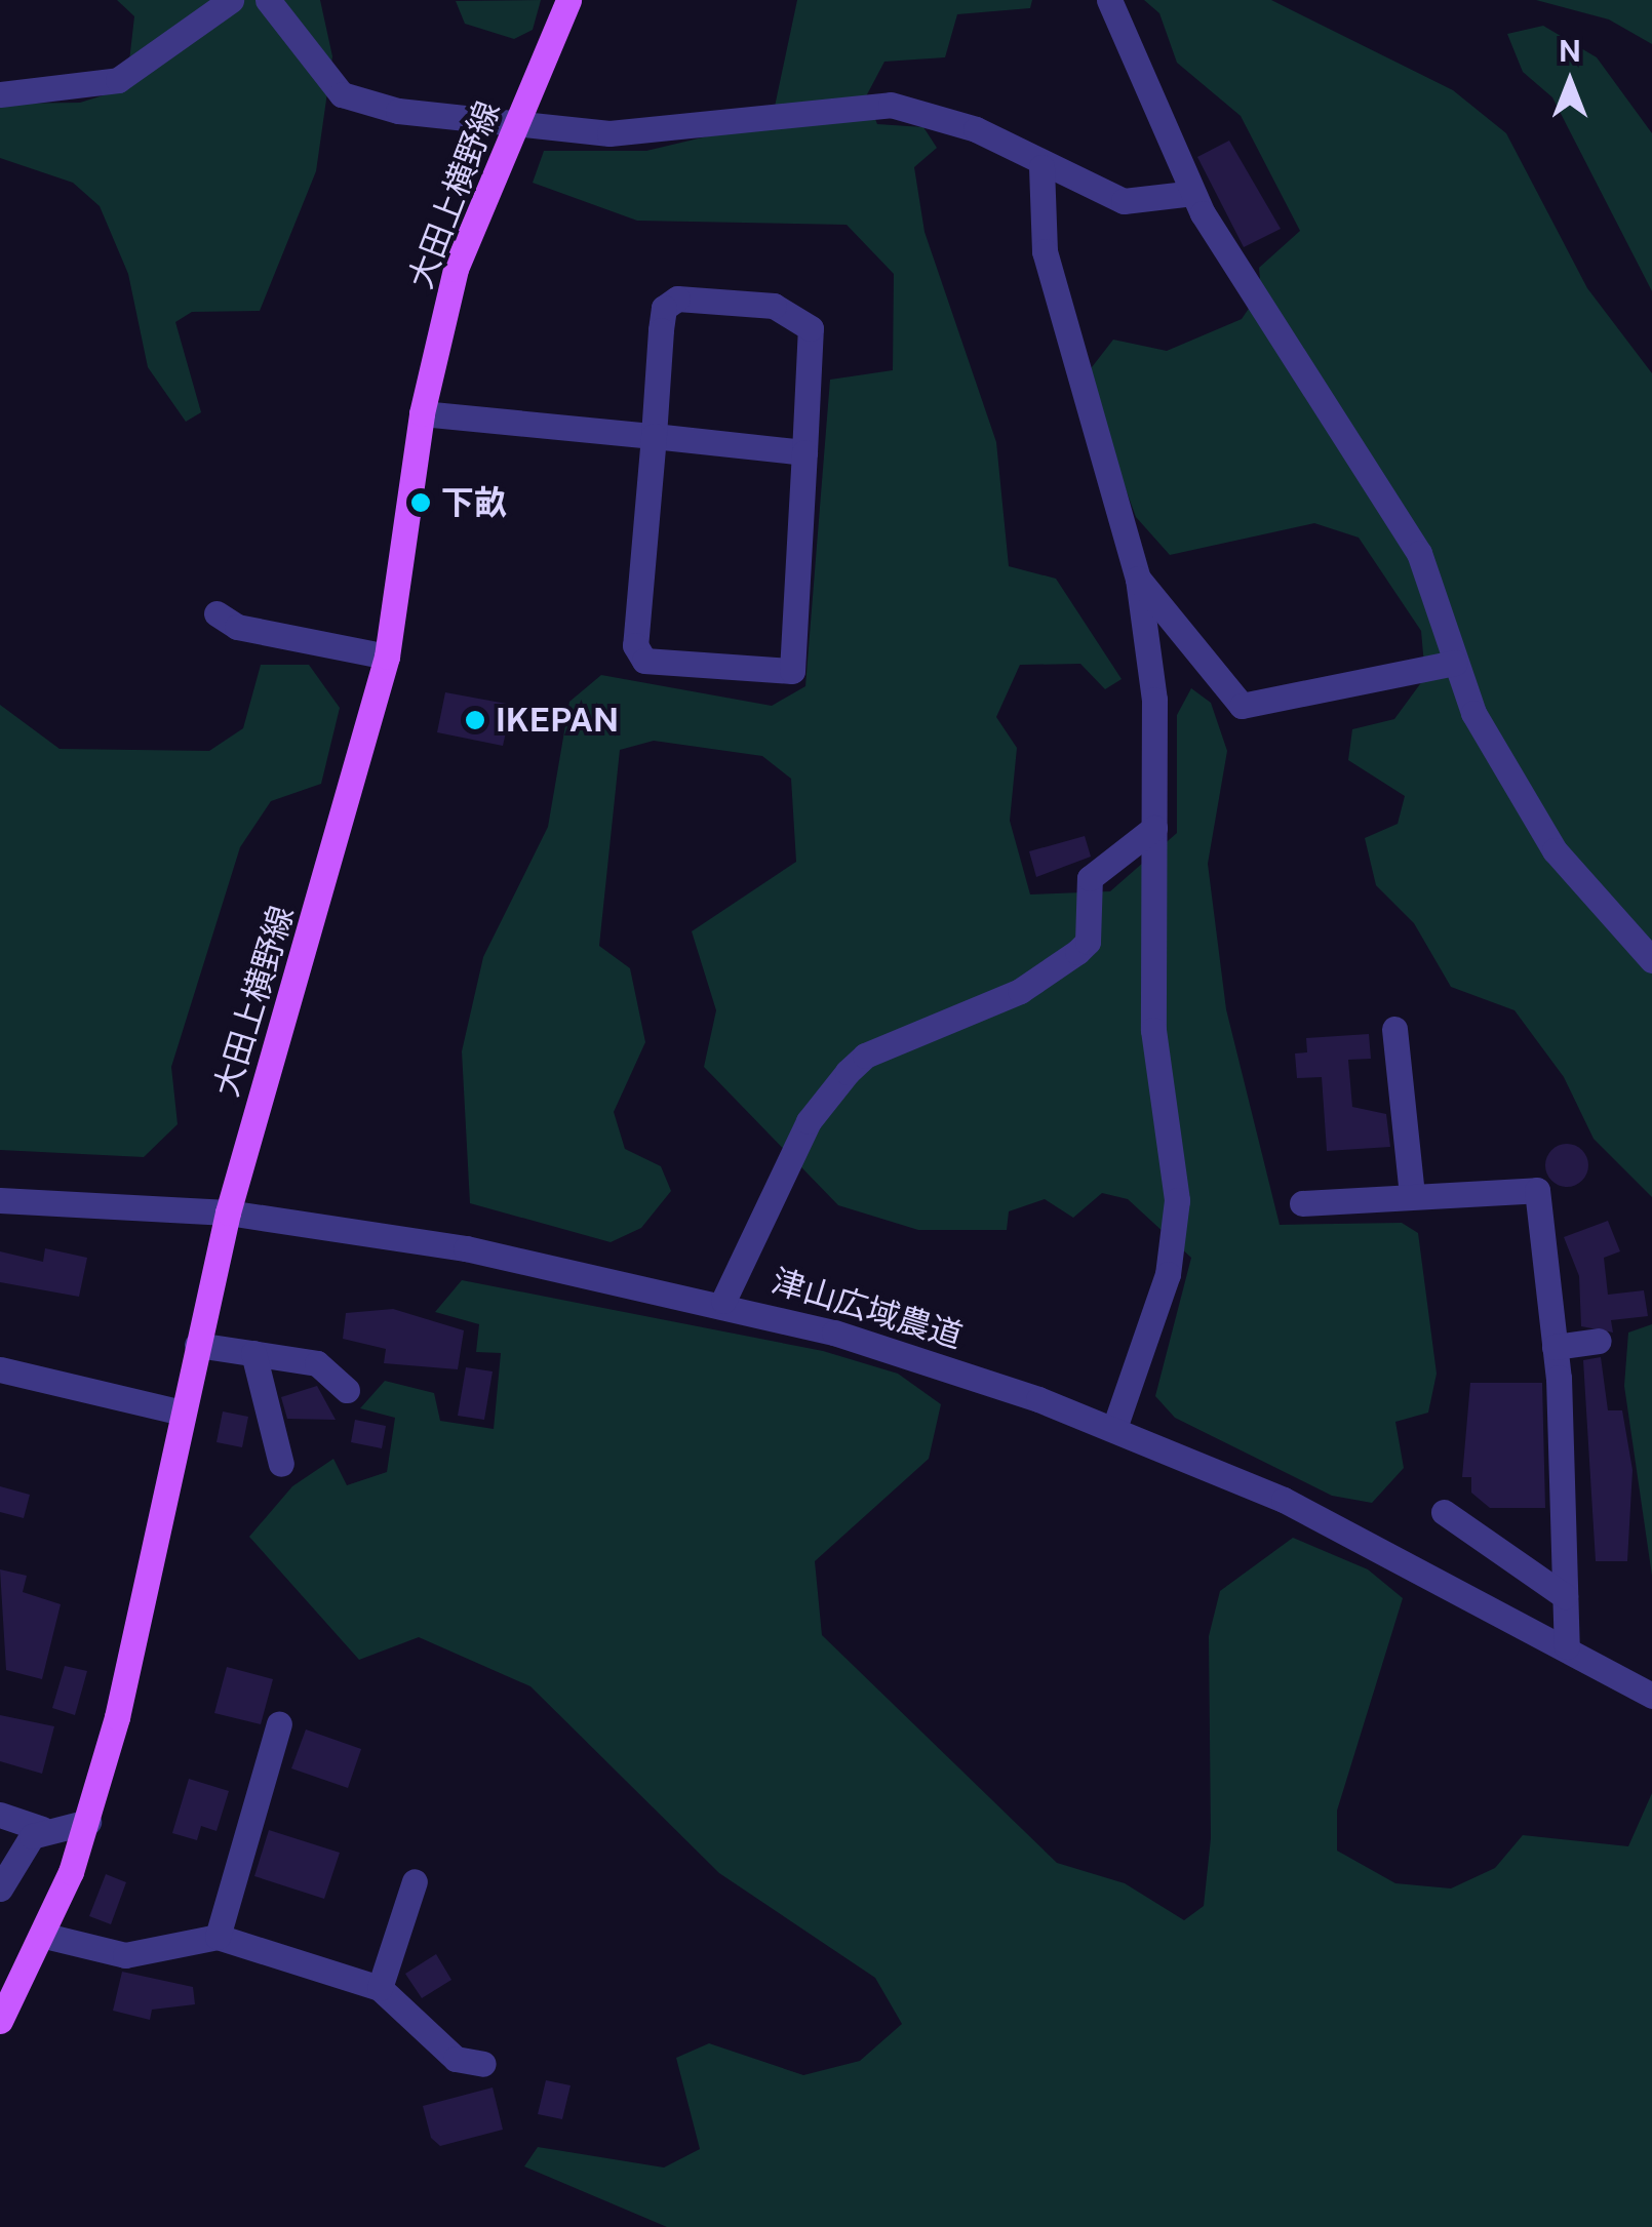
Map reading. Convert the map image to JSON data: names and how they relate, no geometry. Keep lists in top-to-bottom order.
{
  "streets": {
    "main road": ["大田上横野線"],
    "street": ["津山広域農道"]
  },
  "crossings": [
    ["大田上横野線", "津山広域農道"]
  ],
  "places": ["下畝", "IKEPAN"],
  "north": "top"
}
